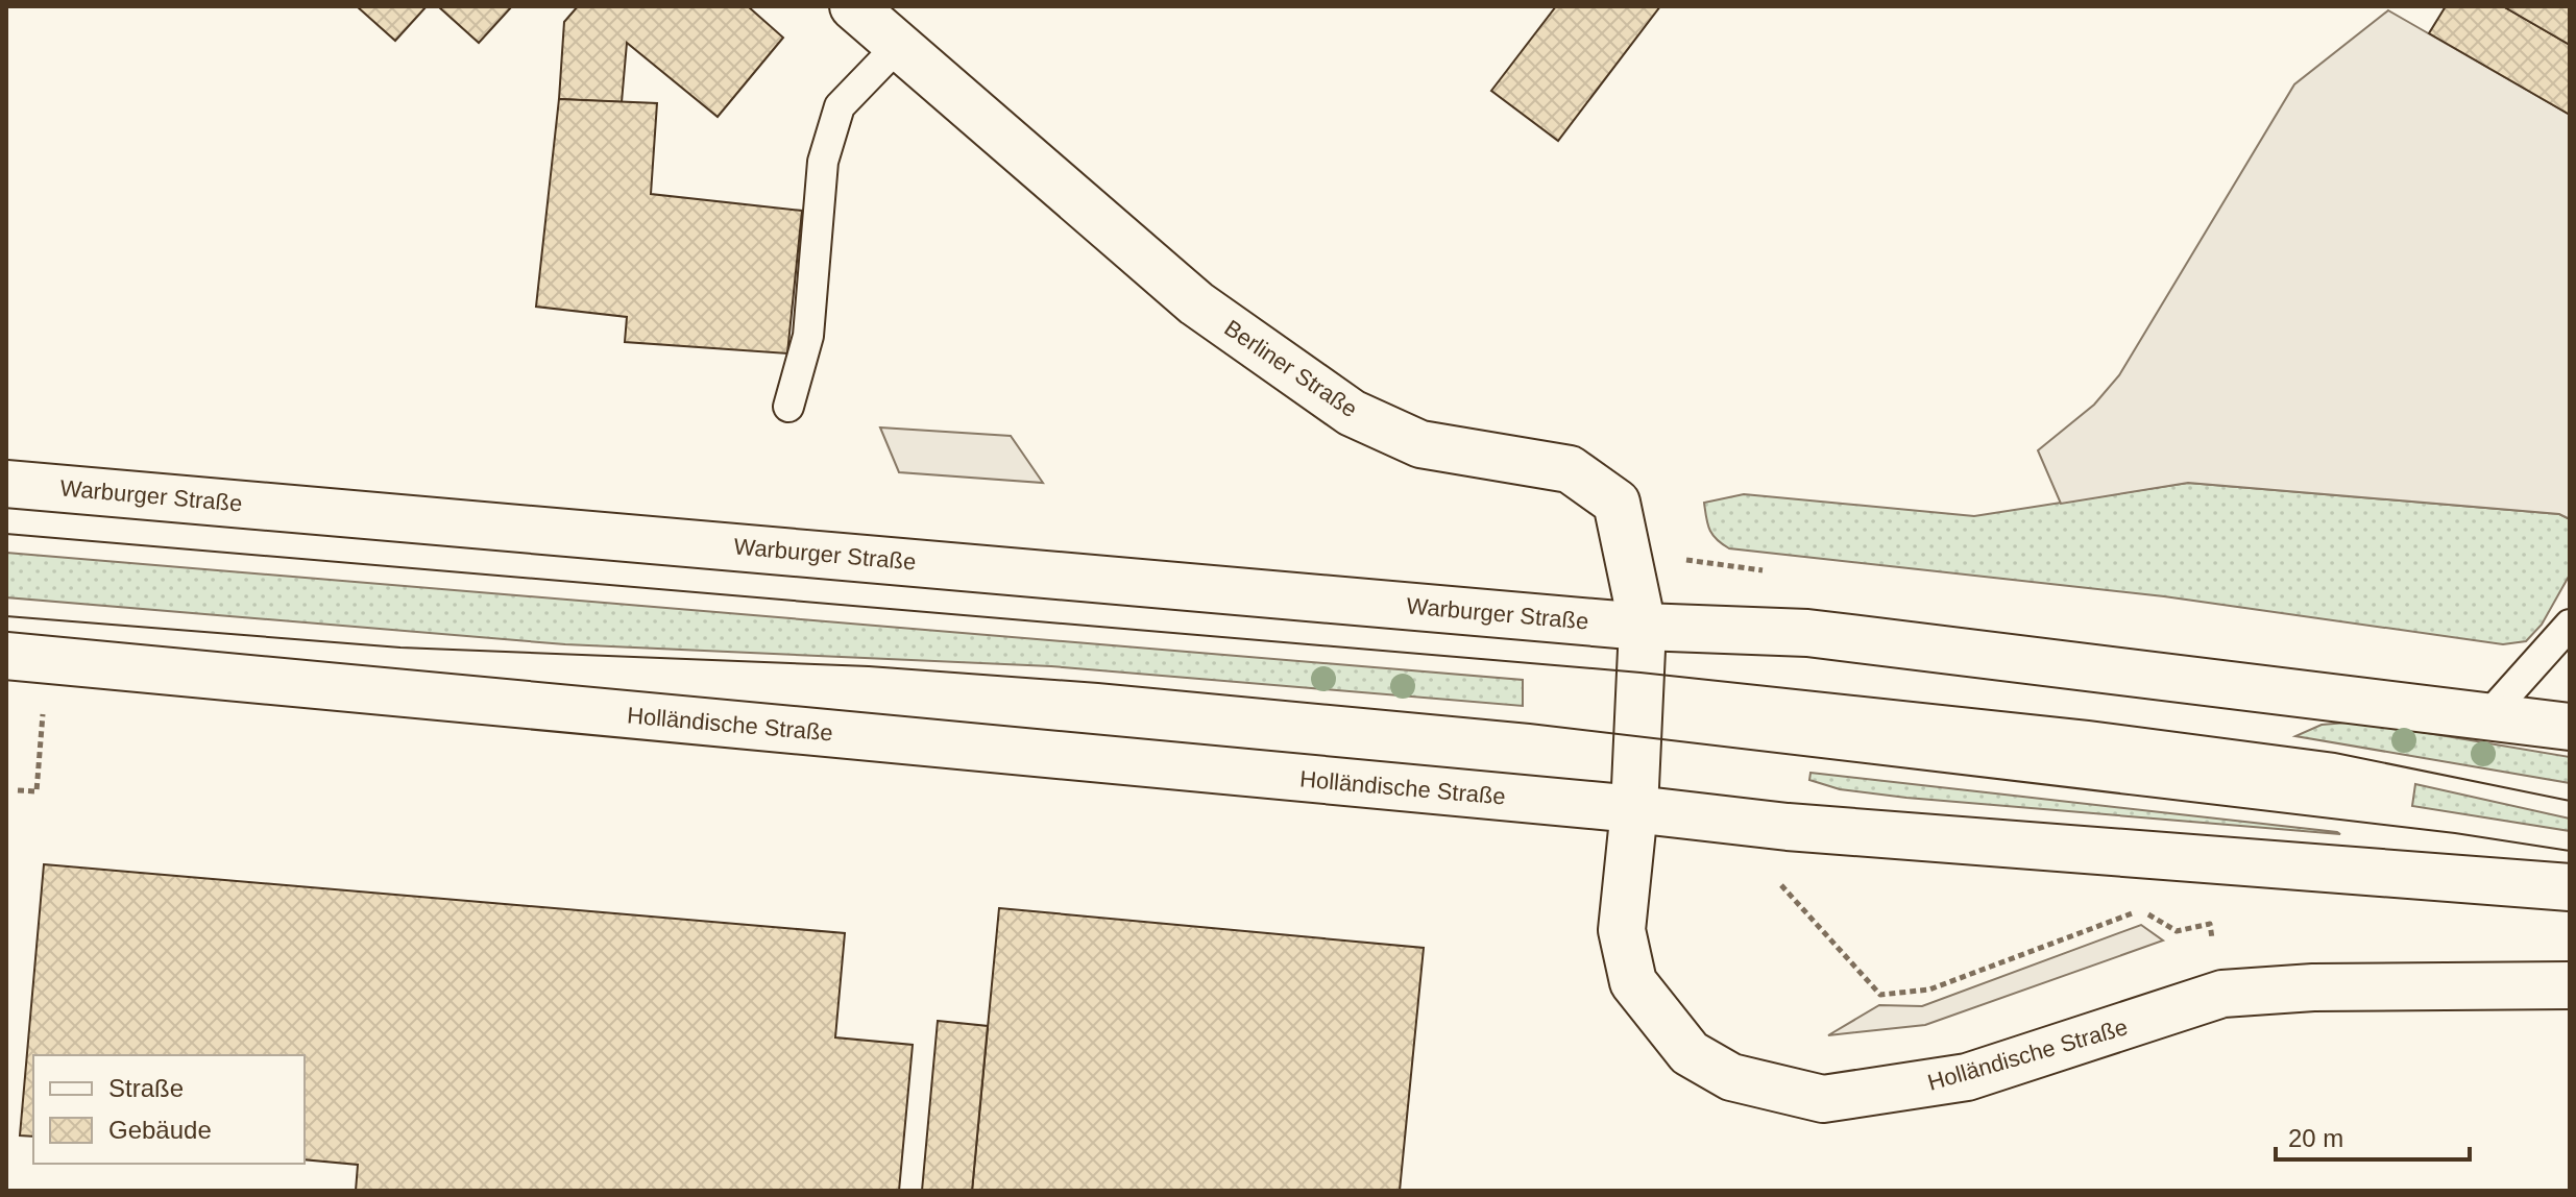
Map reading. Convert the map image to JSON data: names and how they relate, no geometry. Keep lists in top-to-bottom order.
{
  "streets": {
    "main road": ["Berliner Straße", "Warburger Straße", "Holländische Straße"]
  },
  "crossings": [
    ["Berliner Straße", "Warburger Straße"],
    ["Berliner Straße", "Holländische Straße"]
  ],
  "legend": ["Straße", "Gebäude"],
  "scale_bar": "20 m"
}
